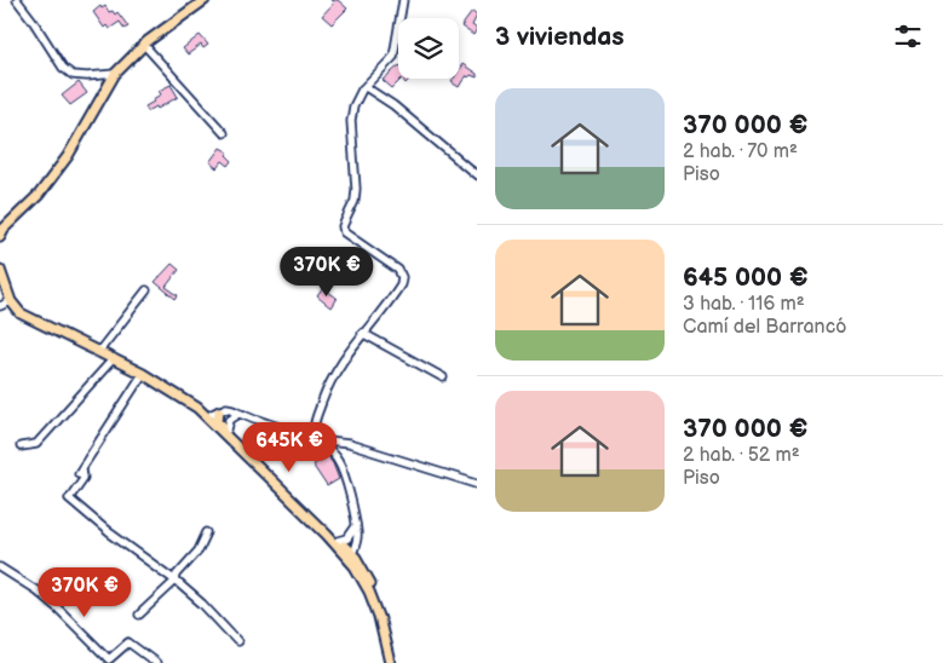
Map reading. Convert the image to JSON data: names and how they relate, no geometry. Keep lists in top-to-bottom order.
{
  "page": {
    "heading": "3 viviendas",
    "list": [
      {
        "name": "370 000 €",
        "note": "2 hab. · 70 m² · Piso"
      },
      {
        "name": "645 000 €",
        "note": "3 hab. · 116 m² · Camí del Barrancó"
      },
      {
        "name": "370 000 €",
        "note": "2 hab. · 52 m² · Piso"
      }
    ],
    "price": ["370K €", "645K €", "370K €"]
  }
}
